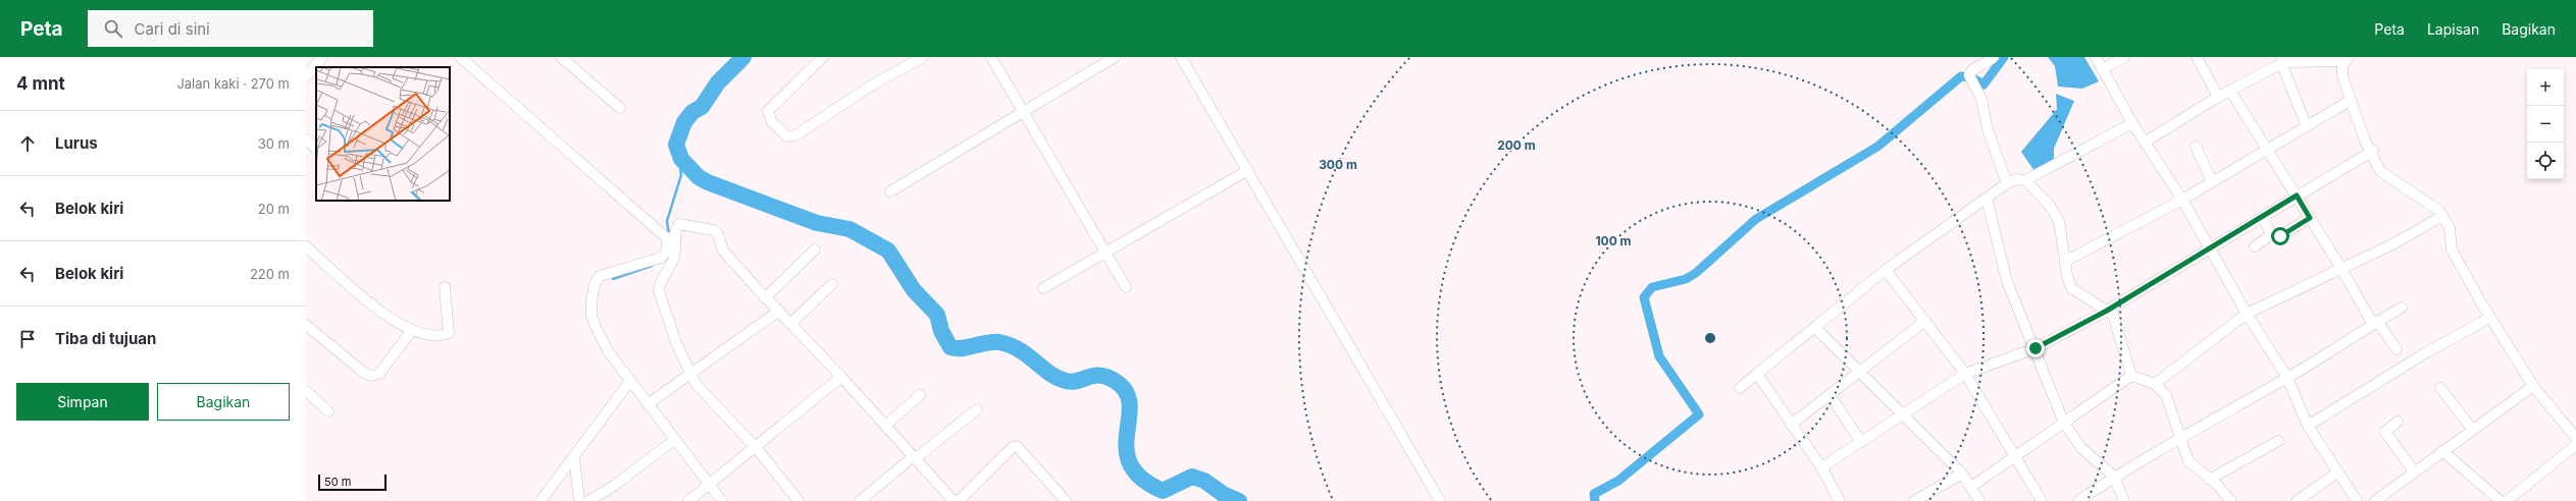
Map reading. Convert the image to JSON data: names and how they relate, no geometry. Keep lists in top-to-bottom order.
{
  "scale_bar": "50 m",
  "page": {
    "header": "Peta",
    "search": "Cari di sini",
    "nav": ["Peta", "Lapisan", "Bagikan"],
    "heading": ["4 mnt", "Jalan kaki · 270 m"],
    "map_buttons": ["+", "−"],
    "list": [
      ["Lurus", "30 m"],
      ["Belok kiri", "20 m"],
      ["Belok kiri", "220 m"],
      "Tiba di tujuan"
    ],
    "buttons": ["Simpan", "Bagikan"],
    "scale": "50 m"
  },
  "rings": ["200 m", "300 m", "100 m"]
}
